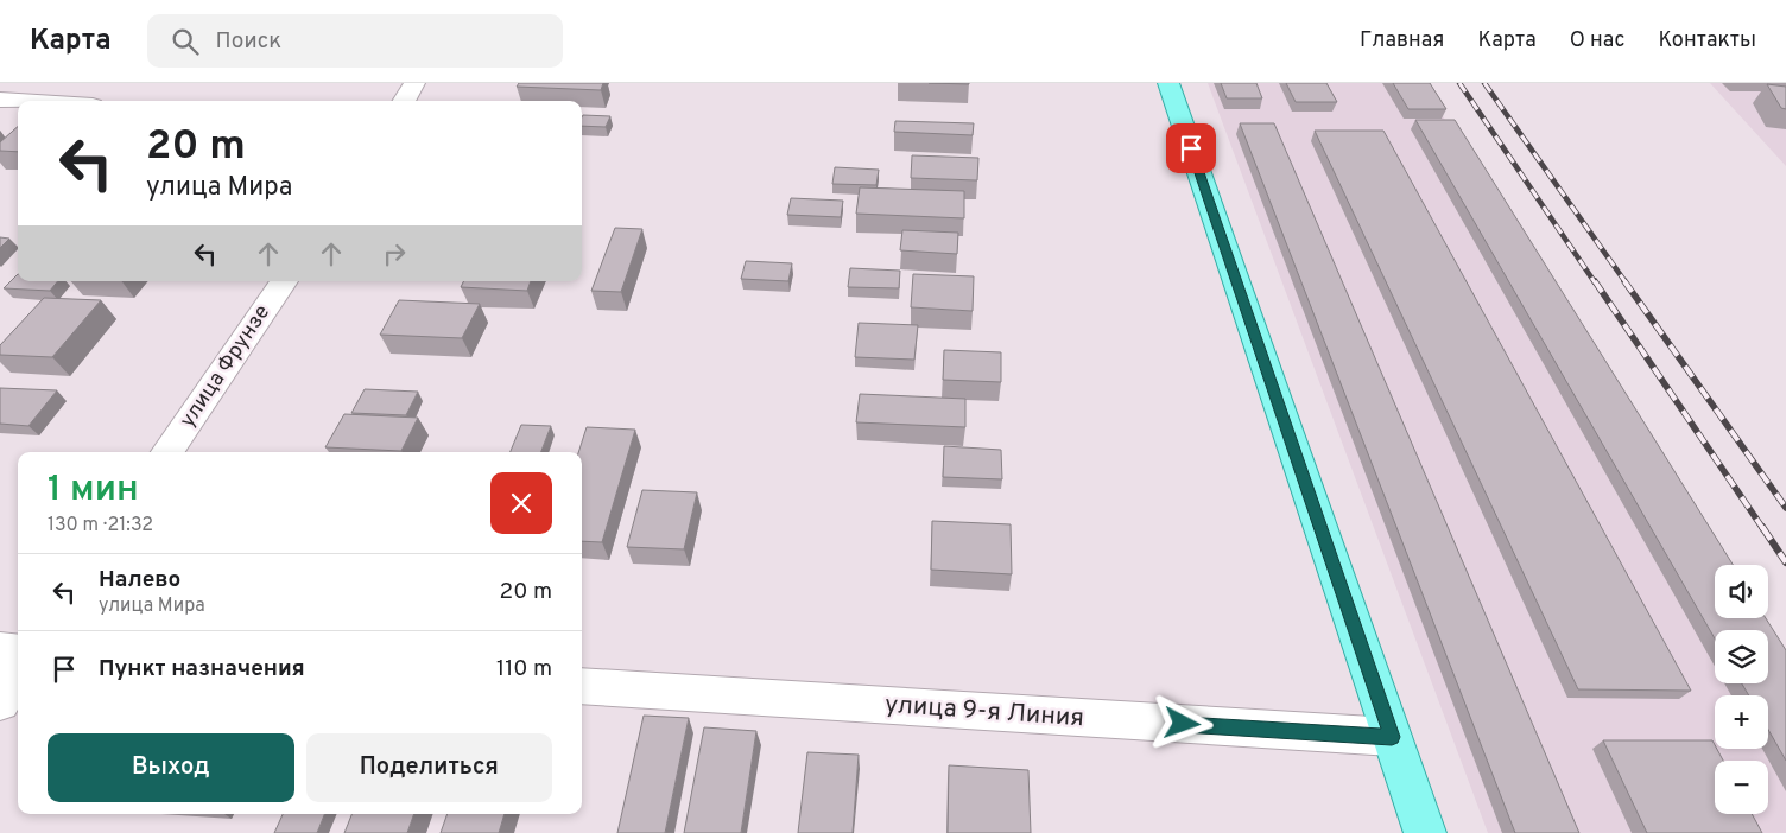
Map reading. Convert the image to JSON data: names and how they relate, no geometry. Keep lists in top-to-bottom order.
{
  "streets": {
    "street": ["улица Фрунзе", "улица 9-я Линия"]
  },
  "page": {
    "header": "Карта",
    "search": "Поиск",
    "nav": [
      "Главная",
      "Карта",
      "О нас",
      "Контакты"
    ],
    "turn": ["20 m", "улица Мира"],
    "heading": ["1 мин", "130 m · 21:32"],
    "list": [
      {
        "name": "Налево",
        "note": "улица Мира",
        "value": "20 m"
      },
      {
        "name": "Пункт назначения",
        "value": "110 m"
      }
    ],
    "map_buttons": ["+", "−"],
    "buttons": ["Выход", "Поделиться"]
  }
}
